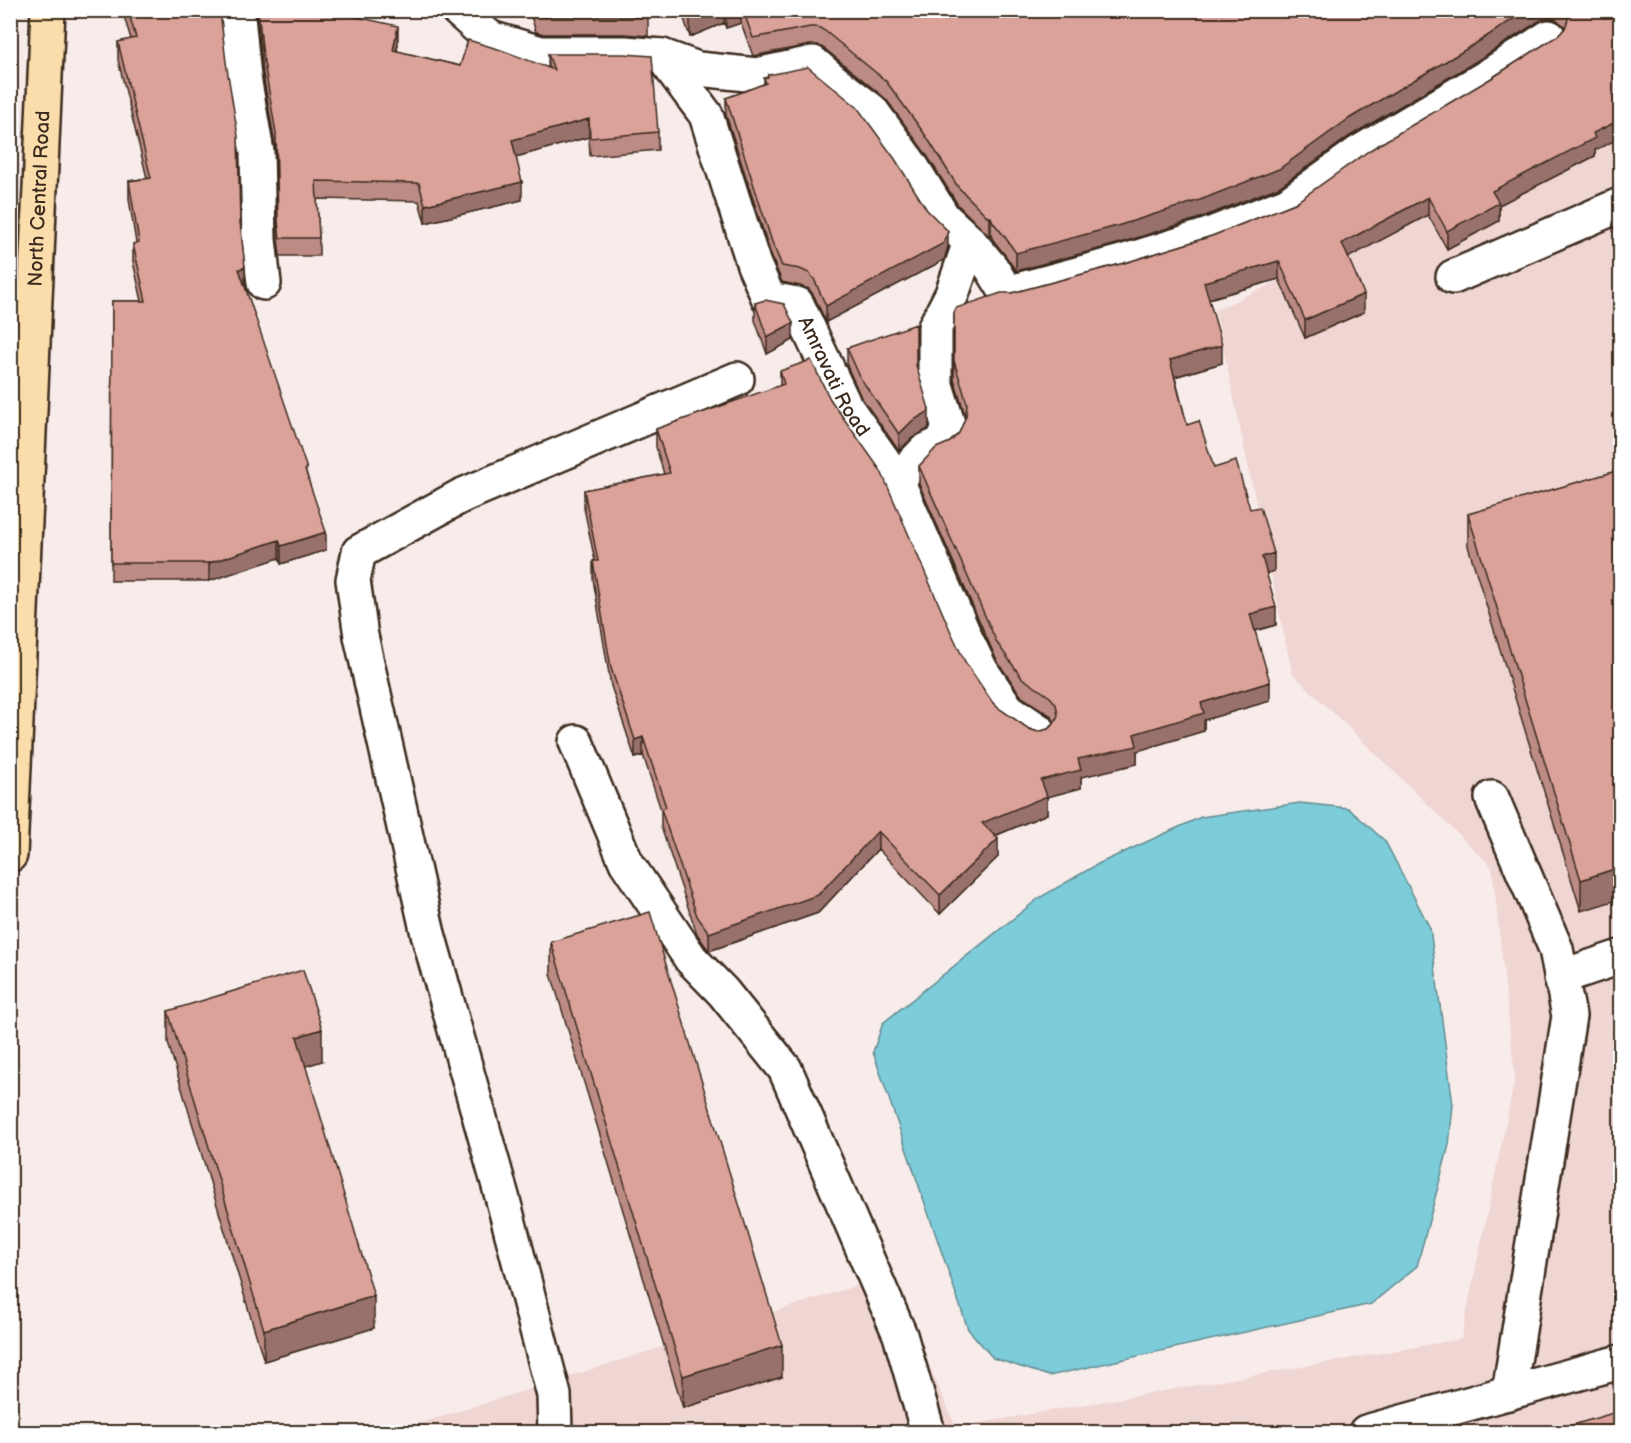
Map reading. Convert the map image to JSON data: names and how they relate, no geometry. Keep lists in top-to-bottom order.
{
  "streets": {
    "main road": ["North Central Road"],
    "street": ["Amravati Road"]
  }
}
